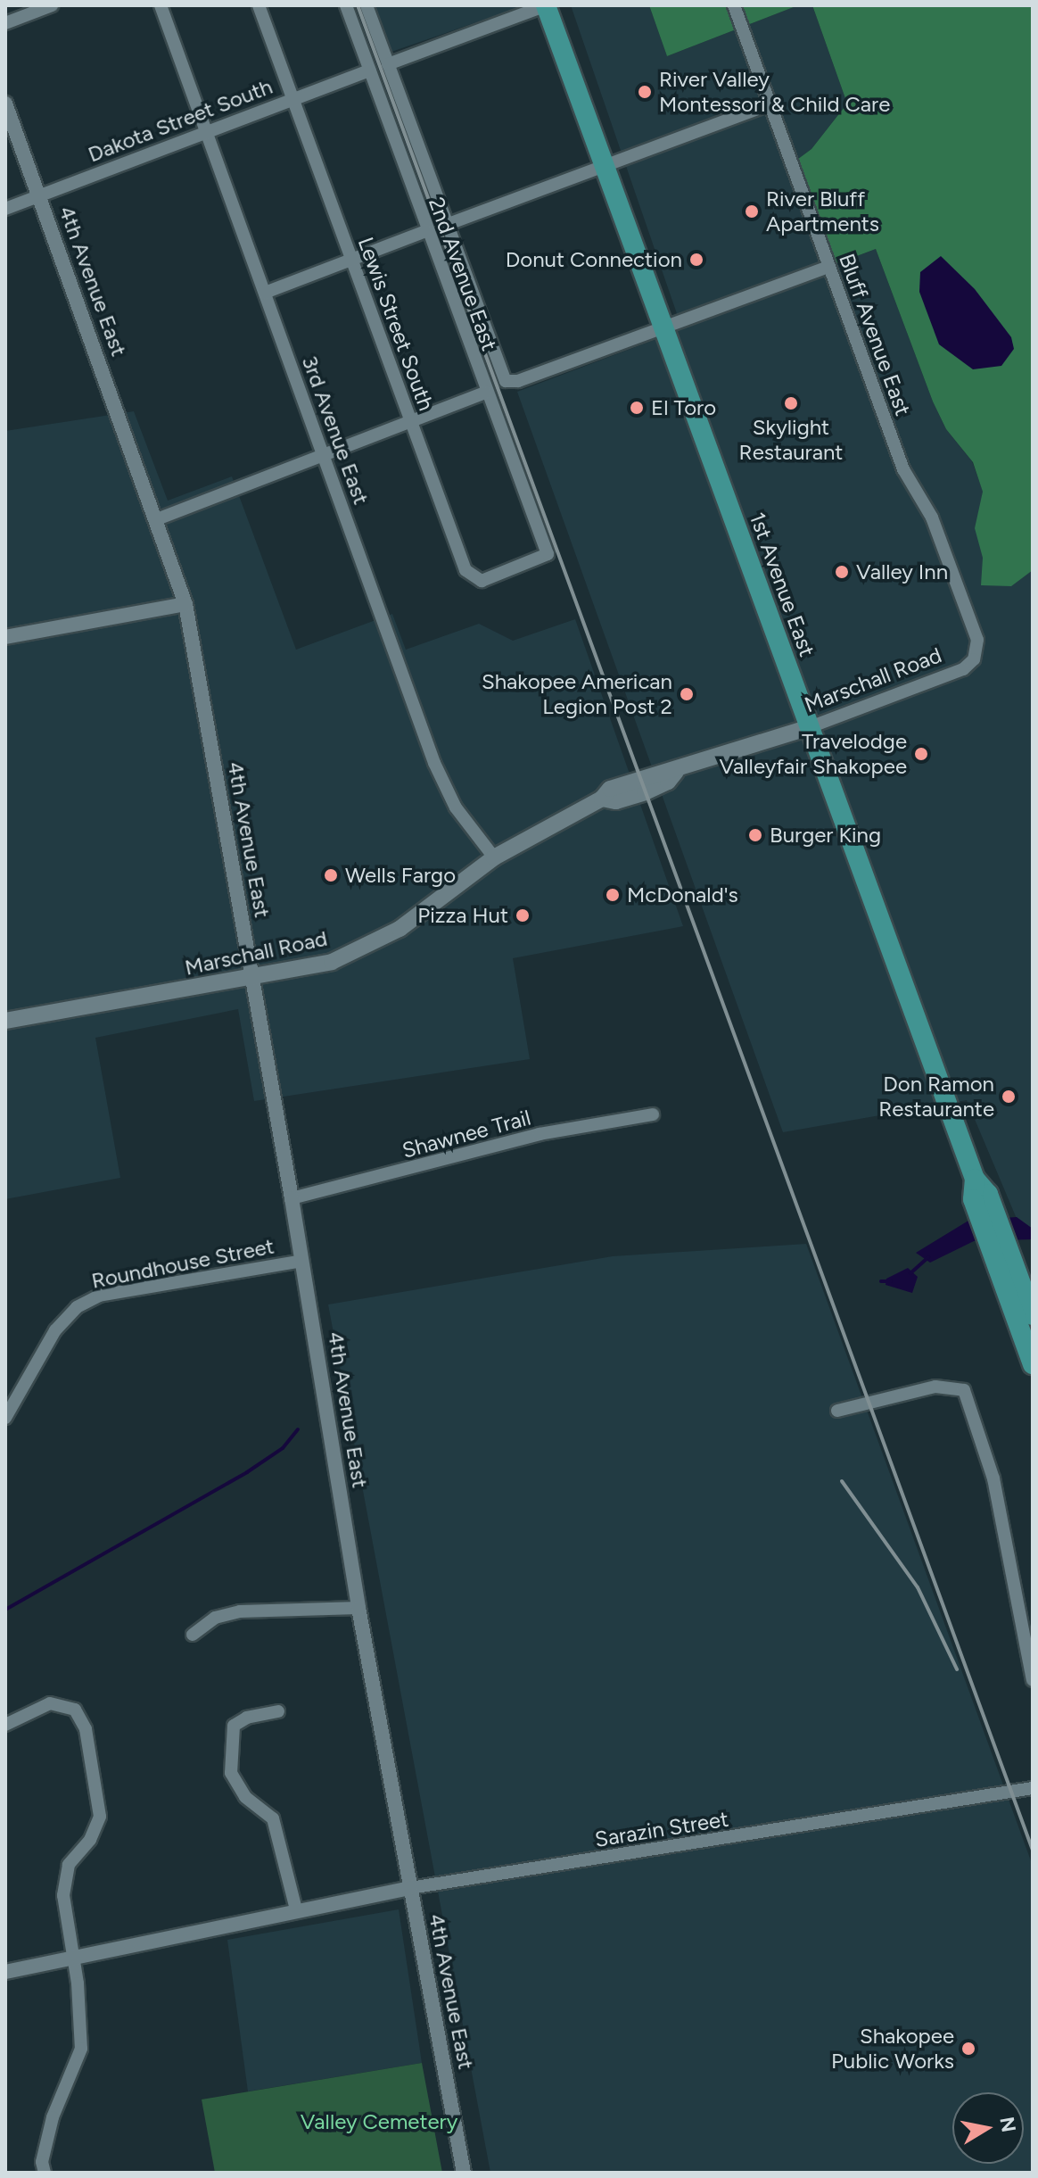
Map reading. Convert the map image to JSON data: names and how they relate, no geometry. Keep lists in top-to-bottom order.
{
  "streets": {
    "main road": ["1st Avenue East", "Marschall Road"],
    "street": [
      "Dakota Street South",
      "2nd Avenue East",
      "4th Avenue East",
      "Lewis Street South",
      "Bluff Avenue East",
      "3rd Avenue East",
      "Shawnee Trail",
      "Roundhouse Street",
      "Sarazin Street"
    ]
  },
  "crossings": [
    ["Dakota Street South", "2nd Avenue East"],
    ["Dakota Street South", "4th Avenue East"],
    ["Dakota Street South", "Lewis Street South"],
    ["Dakota Street South", "3rd Avenue East"],
    ["2nd Avenue East", "Lewis Street South"],
    ["2nd Avenue East", "1st Avenue East"],
    ["4th Avenue East", "Marschall Road"],
    ["4th Avenue East", "Shawnee Trail"],
    ["4th Avenue East", "Roundhouse Street"],
    ["4th Avenue East", "Sarazin Street"],
    ["Bluff Avenue East", "Marschall Road"],
    ["3rd Avenue East", "Marschall Road"],
    ["1st Avenue East", "Marschall Road"]
  ],
  "parks": ["Valley Cemetery"],
  "places": [
    "River Valley Montessori & Child Care",
    "River Bluff Apartments",
    "Donut Connection",
    "Skylight Restaurant",
    "El Toro",
    "Valley Inn",
    "Shakopee American Legion Post 2",
    "Travelodge Valleyfair Shakopee",
    "Burger King",
    "Wells Fargo",
    "McDonald's",
    "Pizza Hut",
    "Don Ramon Restaurante",
    "Shakopee Public Works"
  ],
  "north": "right"
}
